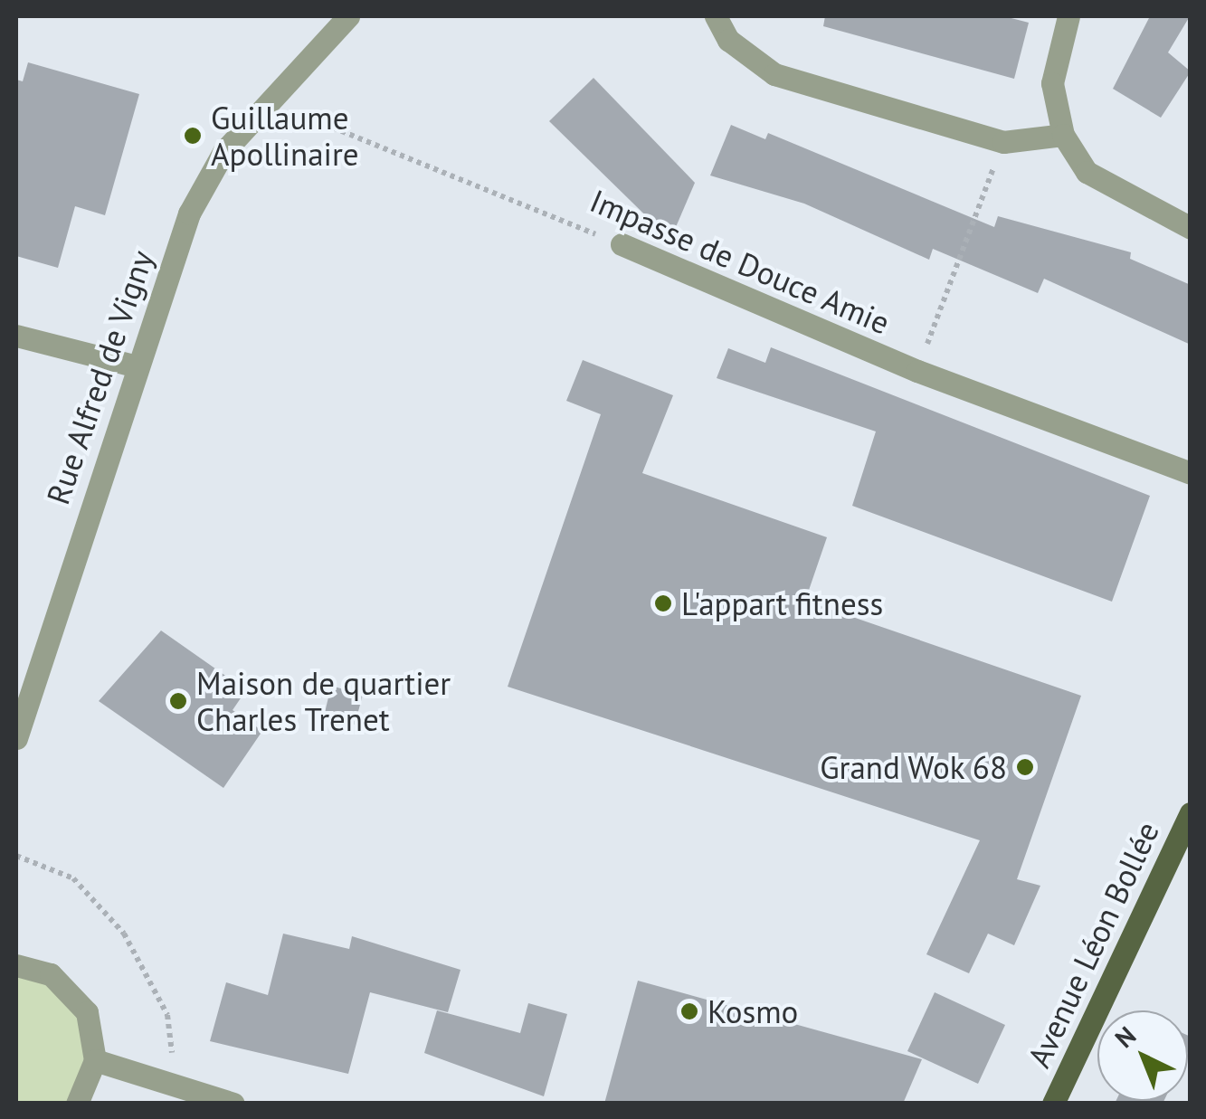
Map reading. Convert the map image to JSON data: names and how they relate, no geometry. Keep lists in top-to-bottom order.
{
  "streets": {
    "main road": ["Avenue Léon Bollée"],
    "street": ["Impasse de Douce Amie", "Rue Alfred de Vigny"]
  },
  "crossings": [
    ["Impasse de Douce Amie", "Rue Alfred de Vigny"]
  ],
  "places": [
    "Guillaume Apollinaire",
    "L'appart fitness",
    "Maison de quartier Charles Trenet",
    "Grand Wok 68",
    "Kosmo"
  ],
  "north": "top left"
}
